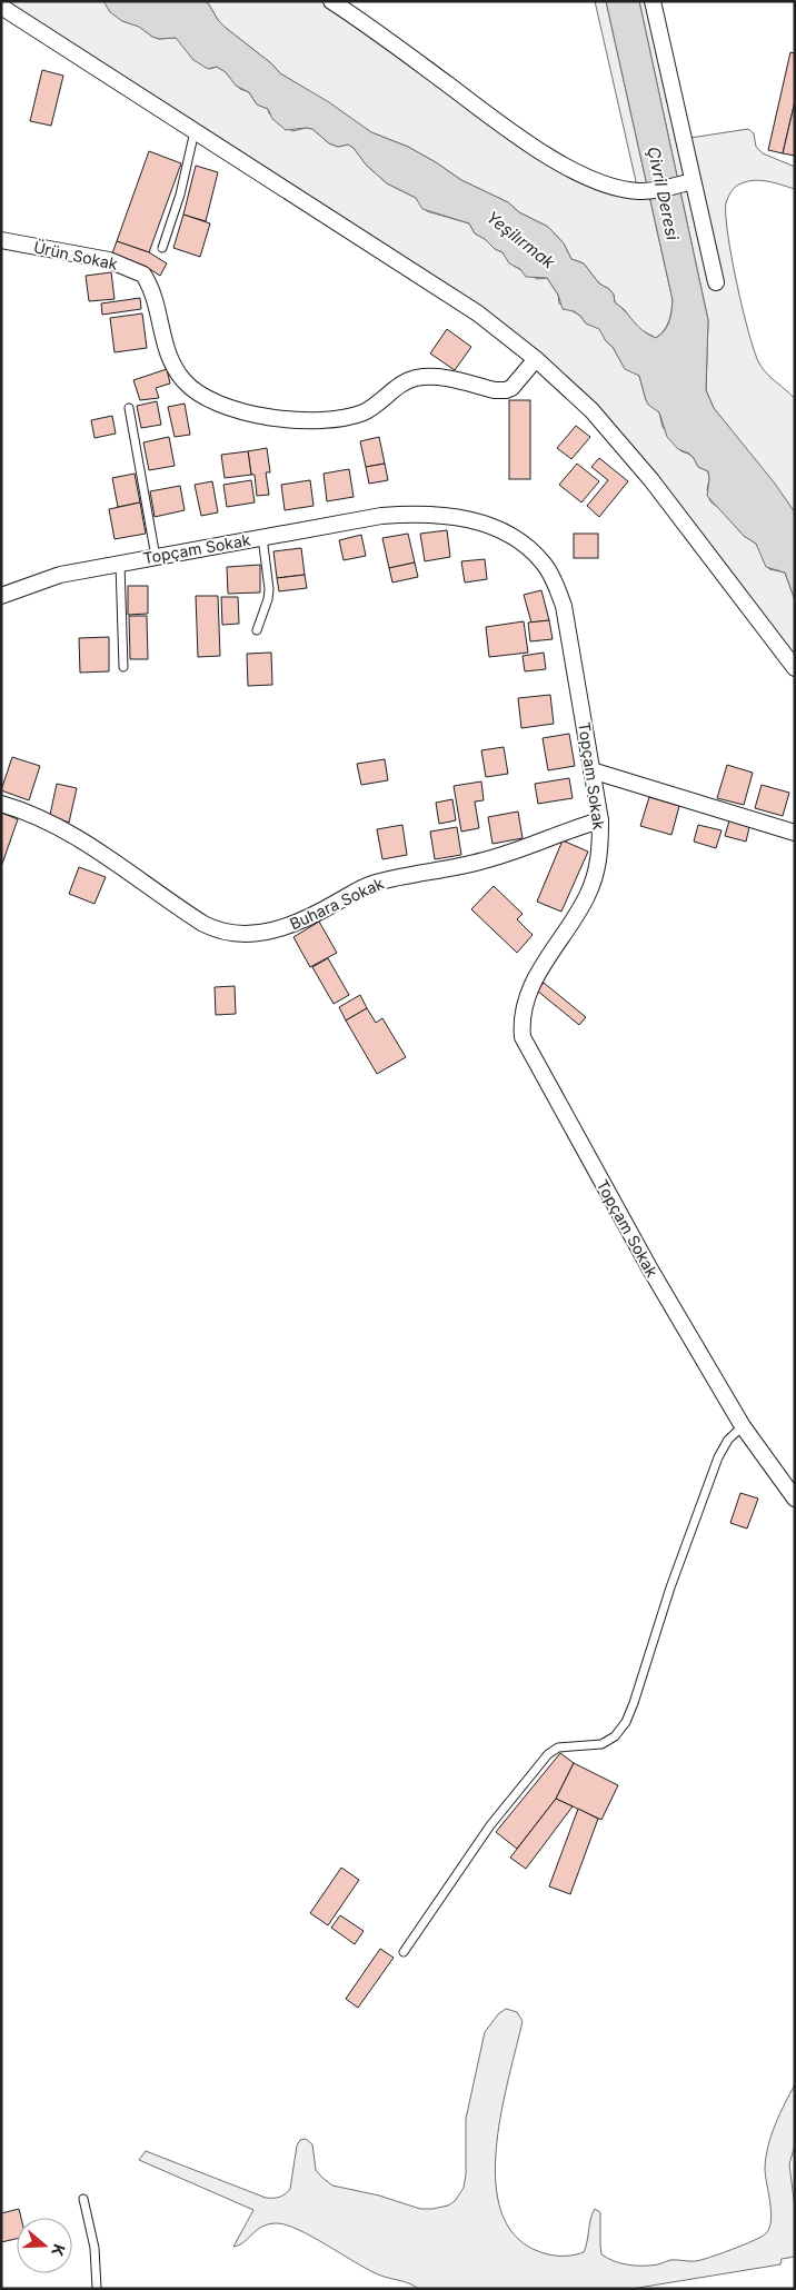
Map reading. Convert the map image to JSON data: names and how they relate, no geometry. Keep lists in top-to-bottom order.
{
  "streets": {
    "street": ["Ürün Sokak", "Topçam Sokak", "Buhara Sokak"]
  },
  "crossings": [
    ["Topçam Sokak", "Buhara Sokak"]
  ],
  "water": ["Çivril Deresi", "Yeşilırmak"],
  "north": "right"
}
